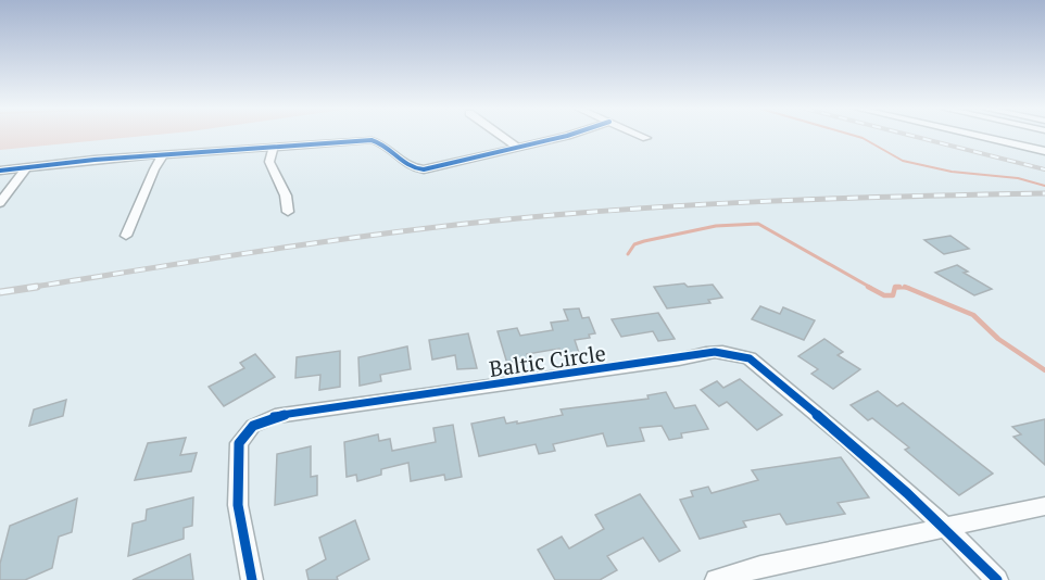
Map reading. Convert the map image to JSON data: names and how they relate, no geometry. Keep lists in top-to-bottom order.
{
  "streets": {
    "street": ["Baltic Circle"]
  }
}
